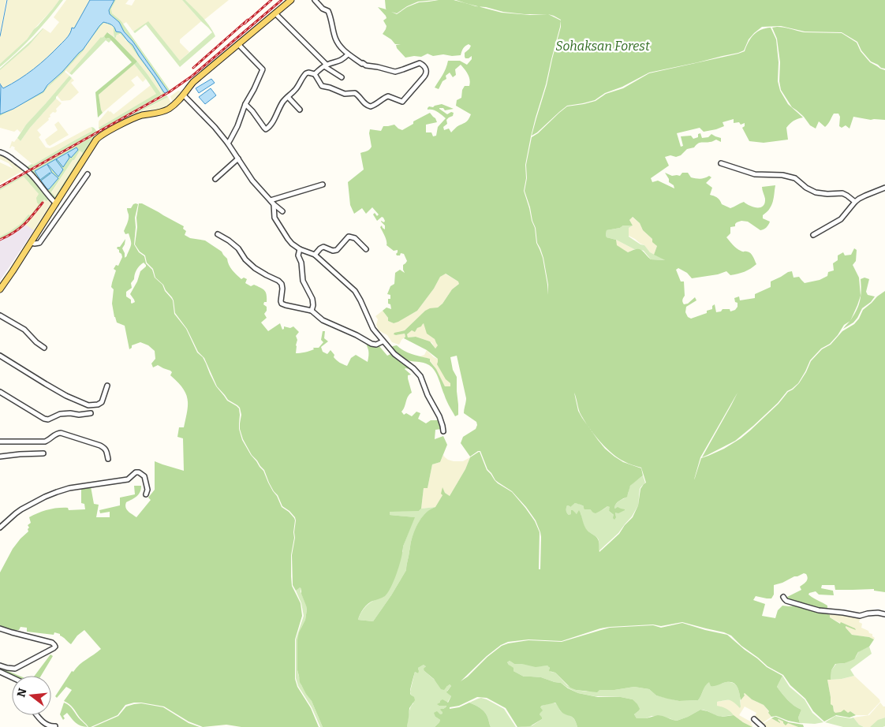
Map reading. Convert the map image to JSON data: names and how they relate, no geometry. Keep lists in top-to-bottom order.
{
  "parks": ["Sohaksan Forest"],
  "north": "left"
}
